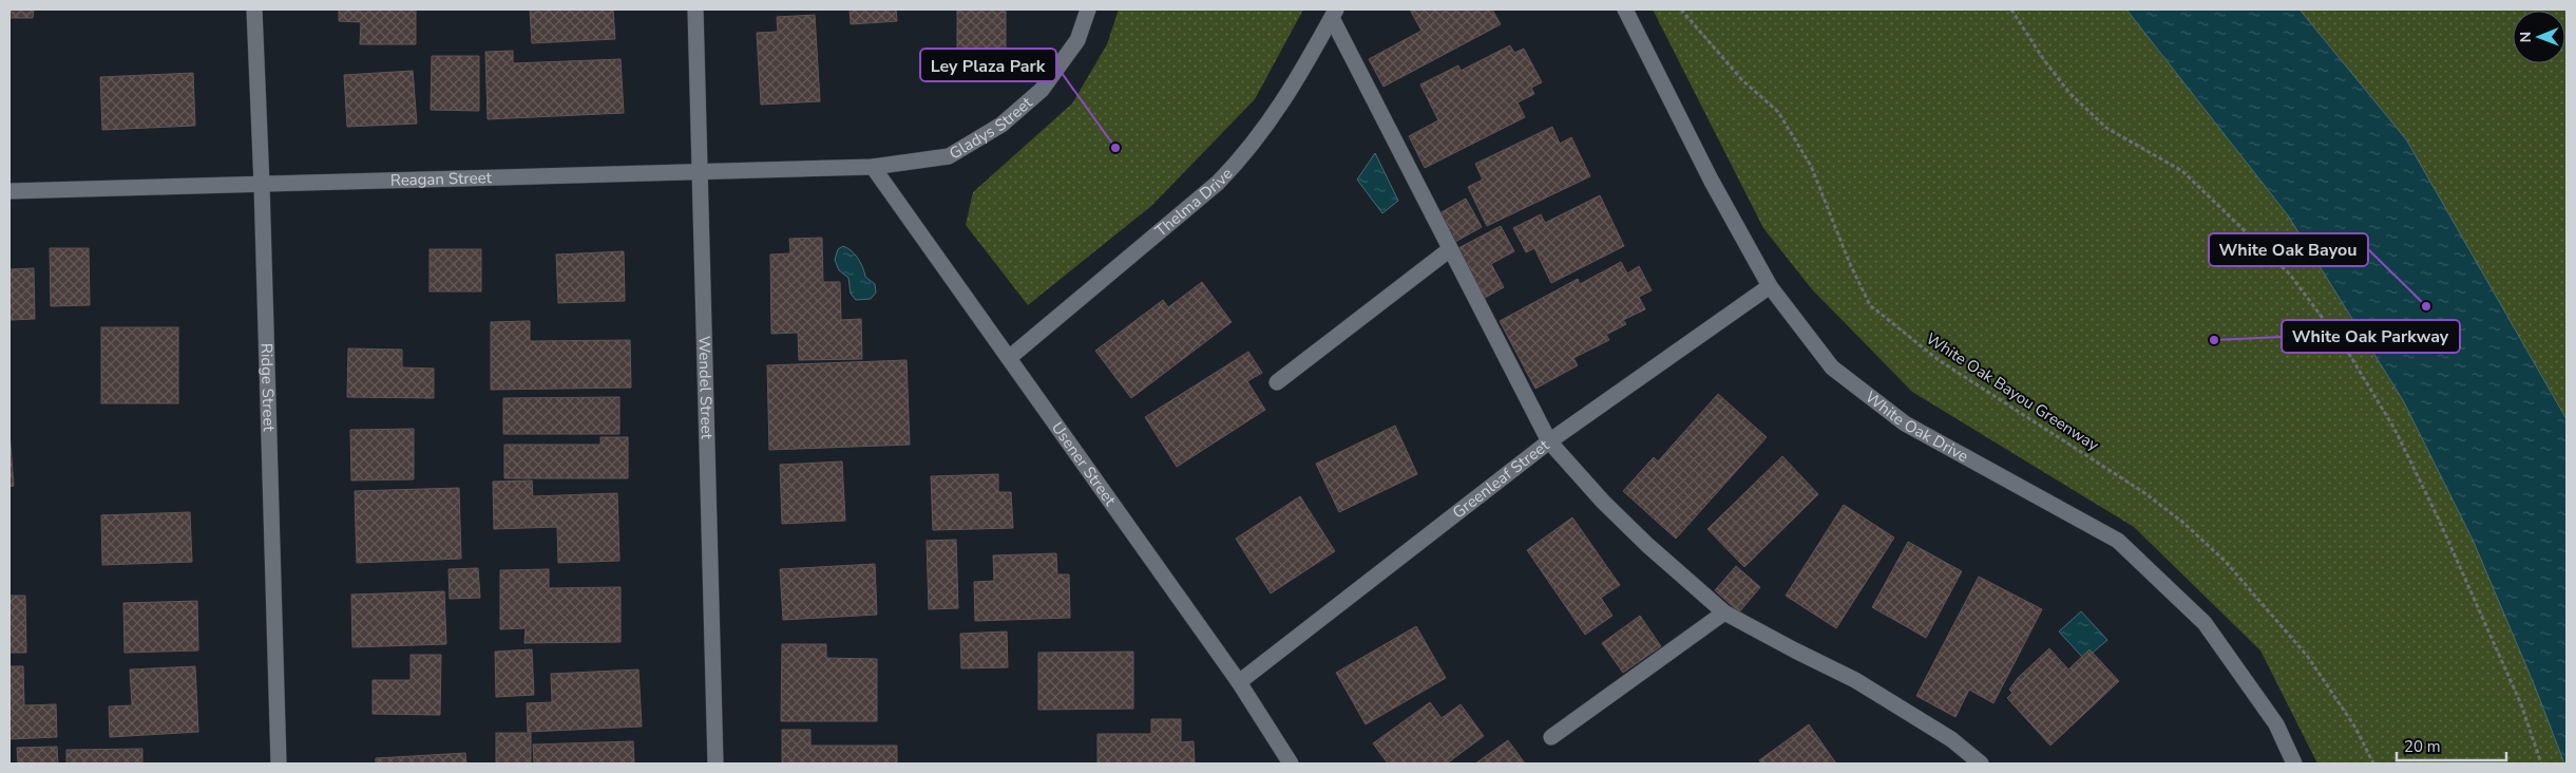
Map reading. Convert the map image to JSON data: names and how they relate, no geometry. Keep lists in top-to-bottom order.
{
  "streets": {
    "street": [
      "Gladys Street",
      "Reagan Street",
      "Thelma Drive",
      "Ridge Street",
      "Wendel Street",
      "White Oak Drive",
      "Usener Street",
      "Greenleaf Street"
    ],
    "path": ["White Oak Bayou Greenway"]
  },
  "crossings": [
    ["Gladys Street", "Reagan Street"],
    ["Gladys Street", "Usener Street"],
    ["Reagan Street", "Ridge Street"],
    ["Reagan Street", "Wendel Street"],
    ["Reagan Street", "Usener Street"],
    ["Thelma Drive", "Usener Street"],
    ["White Oak Drive", "Greenleaf Street"],
    ["Usener Street", "Greenleaf Street"]
  ],
  "places": ["Ley Plaza Park", "White Oak Bayou", "White Oak Parkway"],
  "scale_bar": "20 m",
  "north": "left"
}
